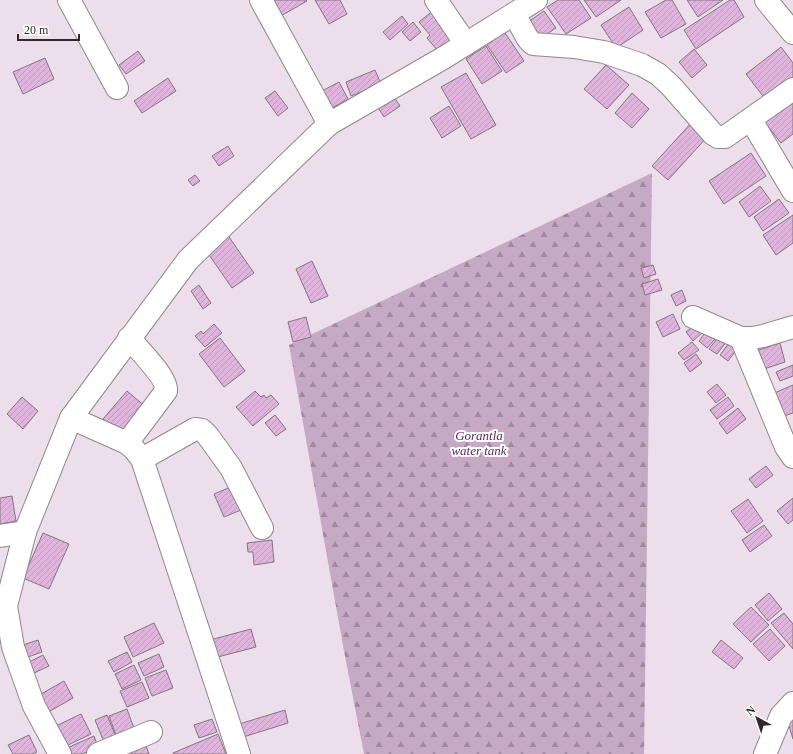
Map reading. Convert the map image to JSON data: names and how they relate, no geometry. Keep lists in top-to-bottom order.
{
  "parks": ["Gorantla water tank"],
  "scale_bar": "20 m",
  "north": "top left"
}
